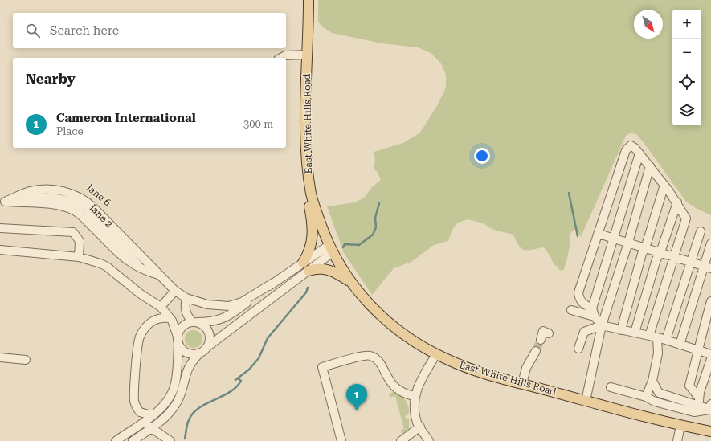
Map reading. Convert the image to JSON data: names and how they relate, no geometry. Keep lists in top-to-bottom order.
{
  "streets": {
    "main road": ["East White Hills Road"]
  },
  "north": "bottom right",
  "page": {
    "map_buttons": ["+", "−"],
    "search": "Search here",
    "heading": "Nearby",
    "list": [
      {
        "mark": "1",
        "name": "Cameron International",
        "note": "Place",
        "value": "300 m"
      }
    ],
    "pins": "1"
  }
}
